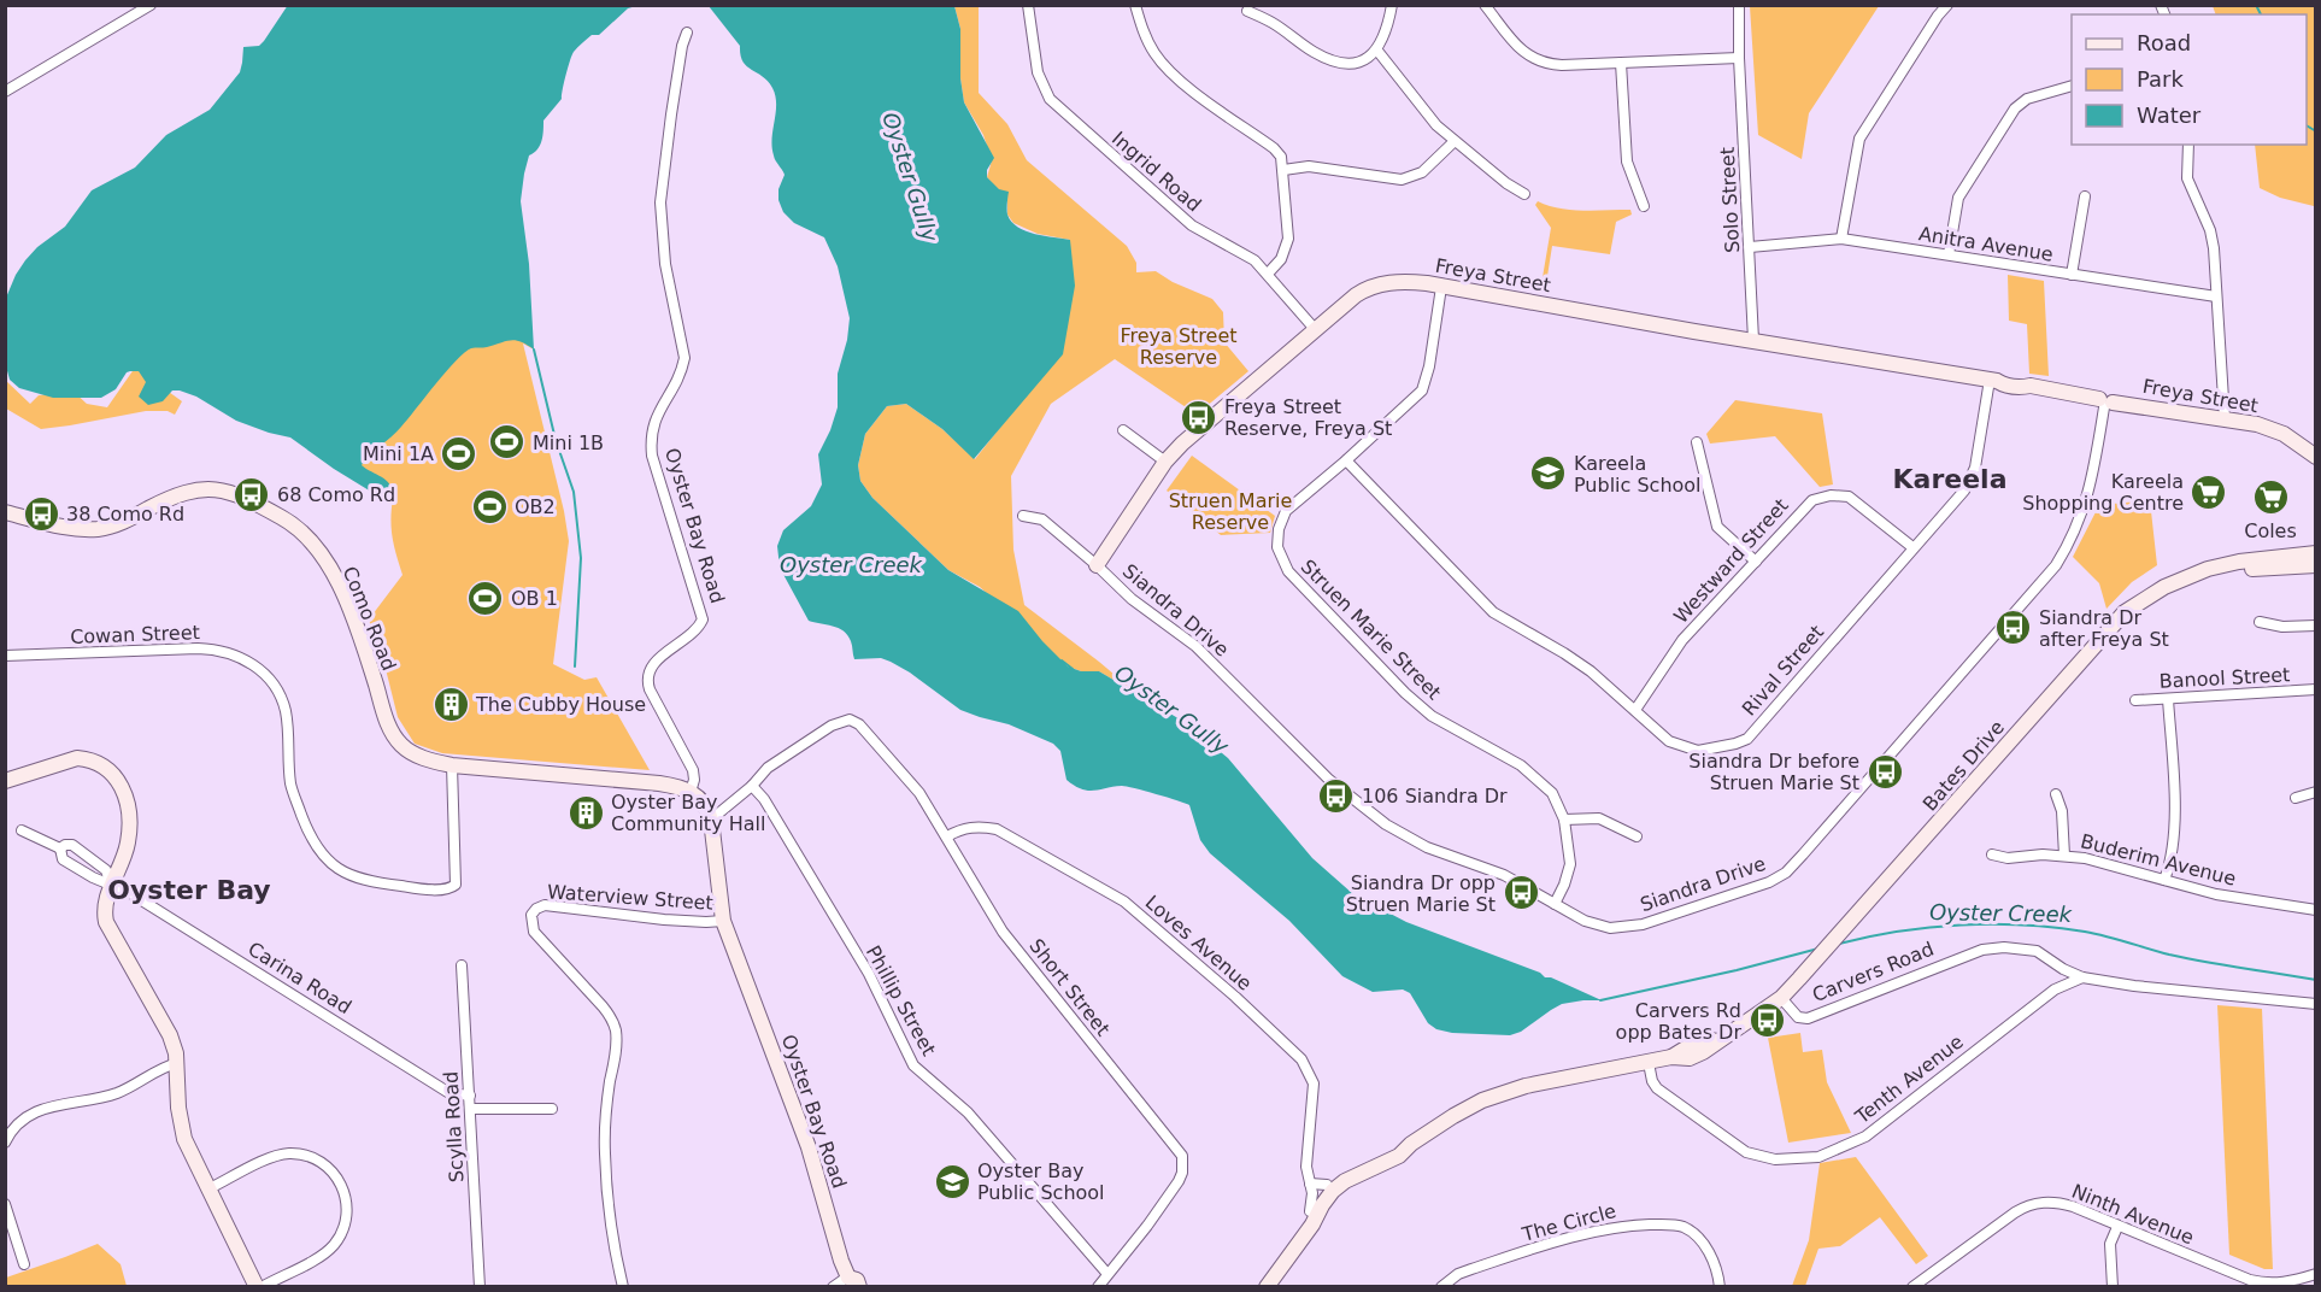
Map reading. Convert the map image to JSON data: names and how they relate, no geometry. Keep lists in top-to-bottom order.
{
  "streets": {
    "street": [
      "Ingrid Road",
      "Solo Street",
      "Anitra Avenue",
      "Freya Street",
      "Oyster Bay Road",
      "Westward Street",
      "Siandra Drive",
      "Como Road",
      "Struen Marie Street",
      "Cowan Street",
      "Rival Street",
      "Banool Street",
      "Bates Drive",
      "Buderim Avenue",
      "Waterview Street",
      "Loves Avenue",
      "Carvers Road",
      "Carina Road",
      "Short Street",
      "Phillip Street",
      "Tenth Avenue",
      "Scylla Road",
      "Ninth Avenue",
      "The Circle"
    ]
  },
  "crossings": [
    ["Ingrid Road", "Freya Street"],
    ["Solo Street", "Anitra Avenue"],
    ["Solo Street", "Freya Street"],
    ["Freya Street", "Siandra Drive"],
    ["Freya Street", "Struen Marie Street"],
    ["Freya Street", "Rival Street"],
    ["Oyster Bay Road", "Como Road"],
    ["Oyster Bay Road", "Waterview Street"],
    ["Westward Street", "Rival Street"],
    ["Siandra Drive", "Struen Marie Street"],
    ["Como Road", "Cowan Street"],
    ["Struen Marie Street", "Rival Street"],
    ["Bates Drive", "Carvers Road"],
    ["Loves Avenue", "Short Street"],
    ["Carvers Road", "Tenth Avenue"],
    ["Carina Road", "Scylla Road"],
    ["Short Street", "Phillip Street"]
  ],
  "districts": ["Kareela", "Oyster Bay"],
  "water": ["Oyster Gully", "Oyster Creek"],
  "parks": ["Freya Street Reserve", "Struen Marie Reserve"],
  "places": {
    "bus stop": [
      "Freya Street Reserve, Freya St",
      "68 Como Rd",
      "38 Como Rd",
      "Siandra Dr after Freya St",
      "Siandra Dr before Struen Marie St",
      "106 Siandra Dr",
      "Siandra Dr opp Struen Marie St",
      "Carvers Rd opp Bates Dr"
    ],
    "sports": [
      "Mini 1B",
      "Mini 1A",
      "OB2",
      "OB 1"
    ],
    "school or university": ["Kareela Public School", "Oyster Bay Public School"],
    "supermarket": ["Kareela Shopping Centre", "Coles"],
    "building": ["The Cubby House", "Oyster Bay Community Hall"]
  },
  "legend": ["Road", "Park", "Water"]
}
